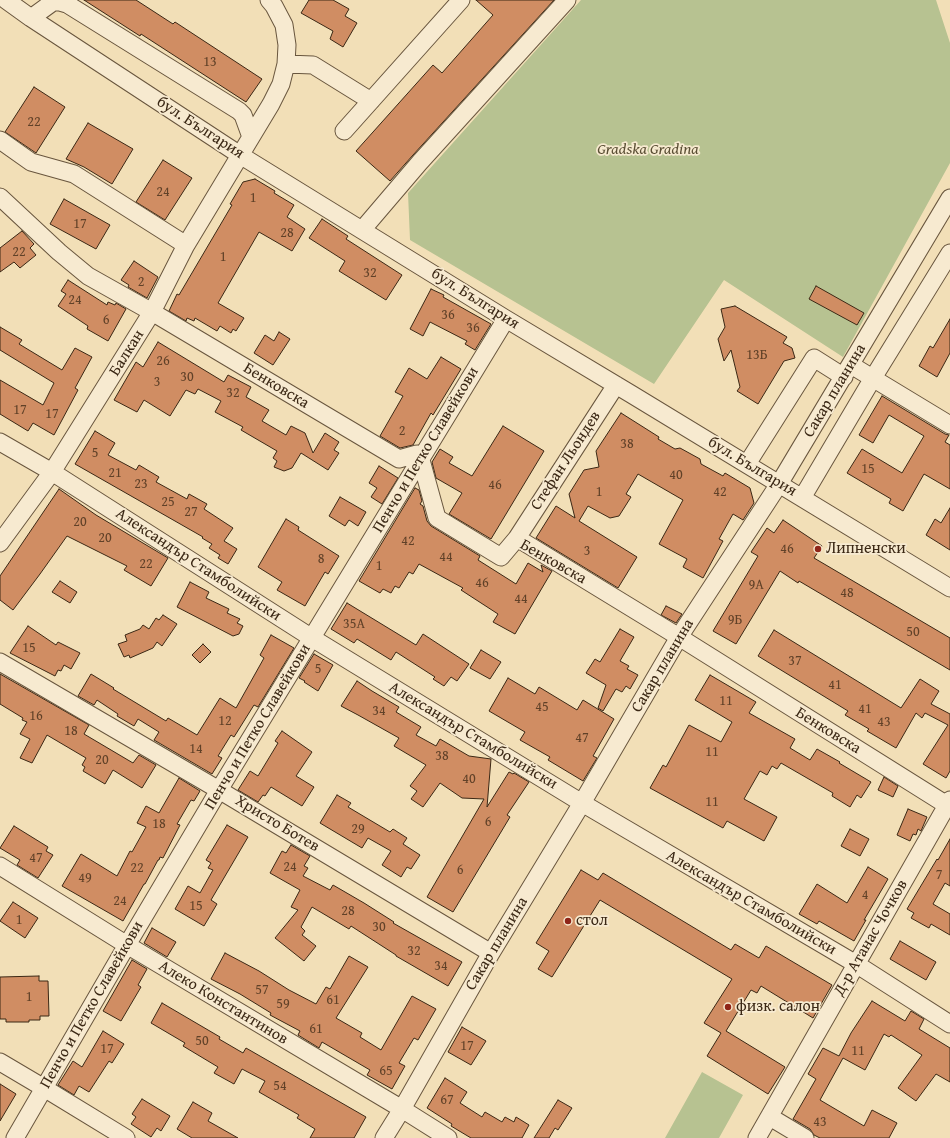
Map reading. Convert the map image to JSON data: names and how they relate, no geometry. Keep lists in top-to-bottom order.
{
  "streets": {
    "street": [
      "бул. България",
      "Балкан",
      "Бенковска",
      "Сакар планина",
      "Пенчо и Петко Славейкови",
      "Стефан Льондев",
      "Александър Стамболийски",
      "Христо Ботев",
      "Д-р Атанас Чочков",
      "Алеко Константинов"
    ]
  },
  "crossings": [
    ["бул. България", "Балкан"],
    ["бул. България", "Сакар планина"],
    ["бул. България", "Пенчо и Петко Славейкови"],
    ["бул. България", "Стефан Льондев"],
    ["Балкан", "Бенковска"],
    ["Балкан", "Александър Стамболийски"],
    ["Бенковска", "Сакар планина"],
    ["Бенковска", "Пенчо и Петко Славейкови"],
    ["Бенковска", "Стефан Льондев"],
    ["Бенковска", "Д-р Атанас Чочков"],
    ["Сакар планина", "Александър Стамболийски"],
    ["Сакар планина", "Христо Ботев"],
    ["Сакар планина", "Алеко Константинов"],
    ["Пенчо и Петко Славейкови", "Александър Стамболийски"],
    ["Пенчо и Петко Славейкови", "Христо Ботев"],
    ["Пенчо и Петко Славейкови", "Алеко Константинов"],
    ["Александър Стамболийски", "Д-р Атанас Чочков"]
  ],
  "parks": ["Gradska Gradina"],
  "places": ["Липненски", "стол", "физк. салон"],
  "house_numbers": [
    "13",
    "22",
    "24",
    "1",
    "17",
    "28",
    "22",
    "1",
    "32",
    "2",
    "24",
    "36",
    "6",
    "36",
    "13Б",
    "26",
    "30",
    "3",
    "32",
    "17",
    "17",
    "2",
    "38",
    "5",
    "15",
    "21",
    "40",
    "23",
    "46",
    "1",
    "42",
    "25",
    "27",
    "20",
    "20",
    "42",
    "46",
    "3",
    "44",
    "8",
    "22",
    "1",
    "46",
    "9А",
    "48",
    "44",
    "9Б",
    "35А",
    "50",
    "15",
    "37",
    "5",
    "41",
    "11",
    "45",
    "41",
    "34",
    "16",
    "12",
    "43",
    "18",
    "47",
    "14",
    "11",
    "38",
    "20",
    "40",
    "11",
    "6",
    "18",
    "29",
    "47",
    "24",
    "22",
    "6",
    "7",
    "49",
    "4",
    "24",
    "15",
    "28",
    "1",
    "30",
    "32",
    "34",
    "57",
    "1",
    "61",
    "59",
    "61",
    "50",
    "17",
    "17",
    "11",
    "65",
    "54",
    "67",
    "43"
  ]
}
